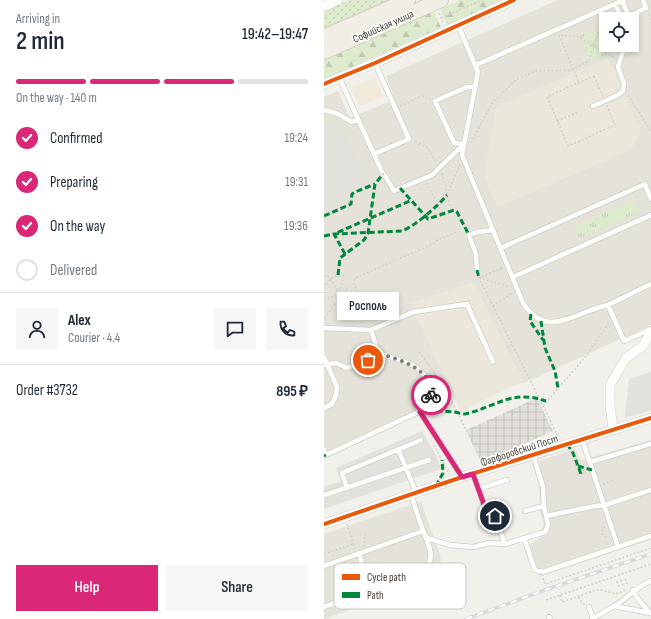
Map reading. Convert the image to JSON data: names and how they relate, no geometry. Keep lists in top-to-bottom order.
{
  "streets": {
    "main road": ["Софийская улица"],
    "street": ["Фарфоровский Пост"]
  },
  "places": ["Росполь"],
  "legend": ["Cycle path", "Path"],
  "page": {
    "heading": ["2 min", "Arriving in", "19:42–19:47"],
    "panel": [
      "Alex",
      "Courier · 4.4",
      "Order #3732",
      "895 ₽"
    ],
    "bar": "On the way · 140 m",
    "list": [
      ["Confirmed", "19:24"],
      ["Preparing", "19:31"],
      ["On the way", "19:36"],
      "Delivered"
    ],
    "bubble": "Росполь",
    "buttons": ["Help", "Share"]
  }
}
